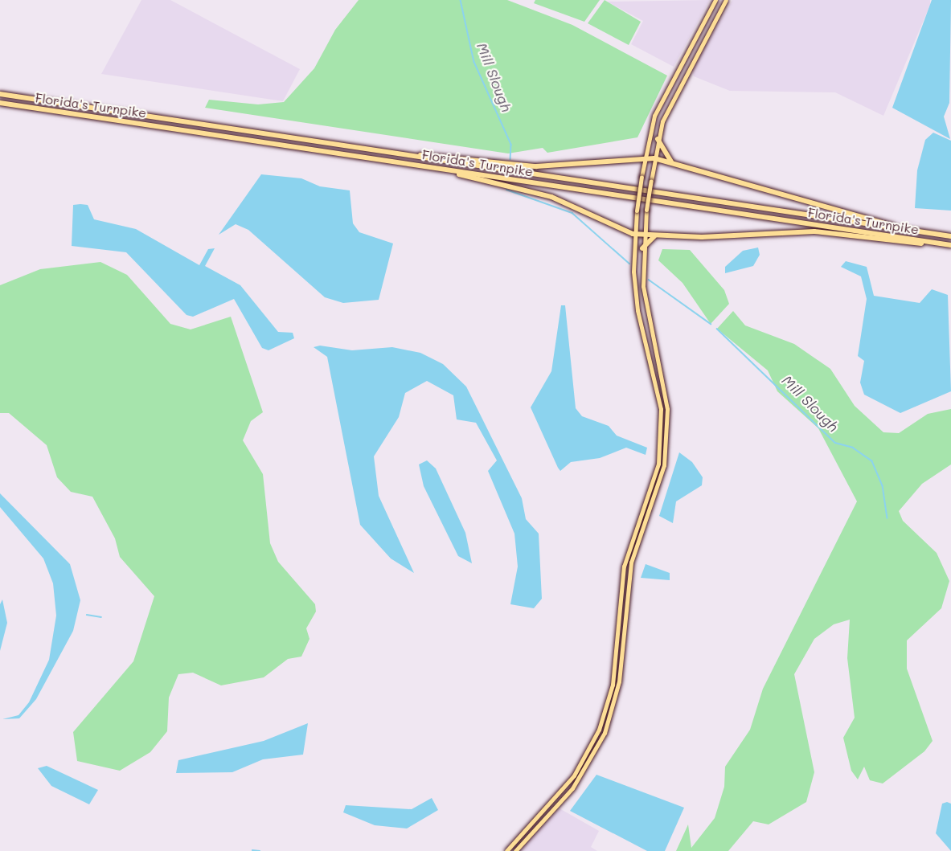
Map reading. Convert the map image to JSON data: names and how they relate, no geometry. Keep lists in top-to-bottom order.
{
  "streets": {
    "highway": ["Florida's Turnpike"]
  },
  "water": ["Mill Slough"]
}
